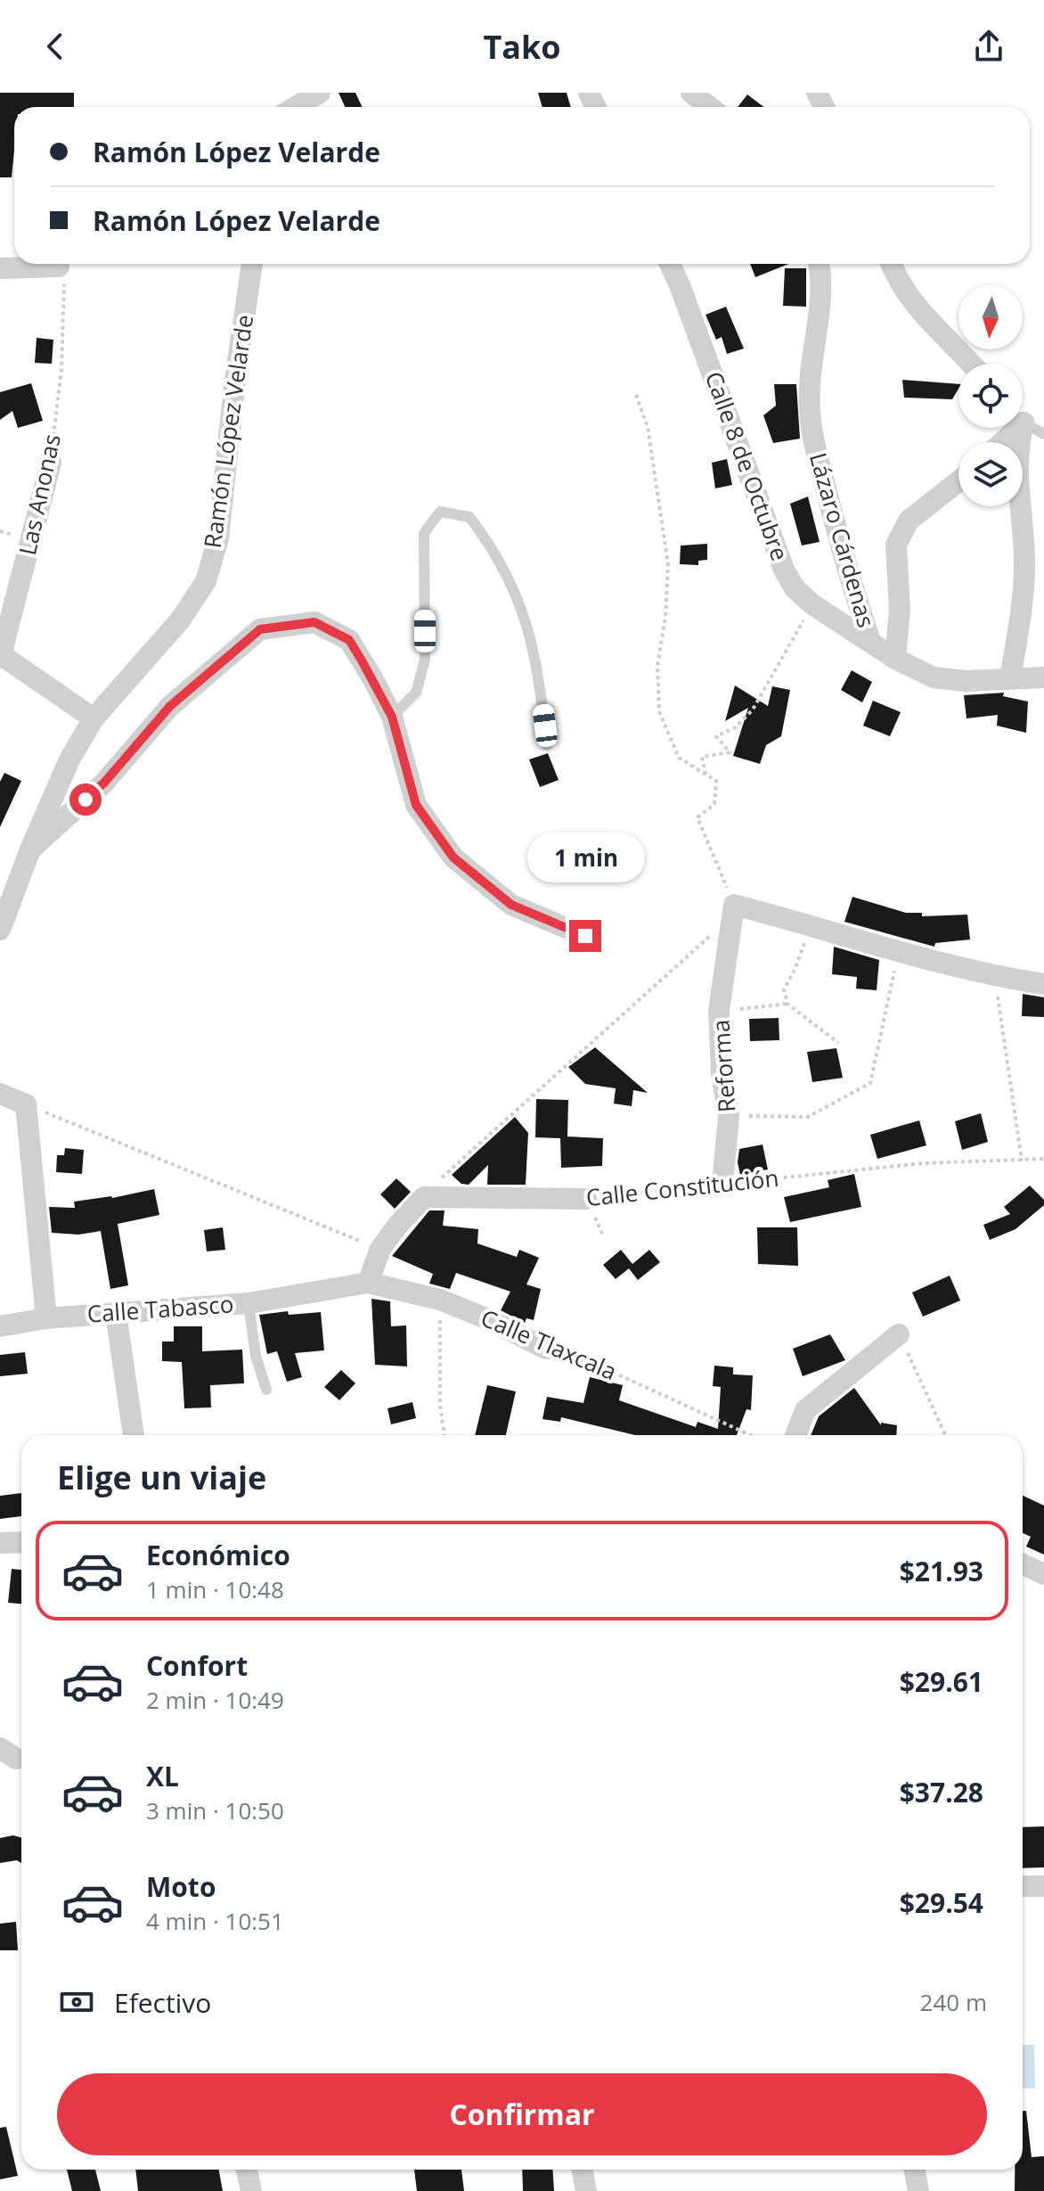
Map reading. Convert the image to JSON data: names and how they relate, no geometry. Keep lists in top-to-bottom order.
{
  "streets": {
    "street": [
      "Ramón López Velarde",
      "Calle 8 de Octubre",
      "Las Anonas",
      "Lázaro Cárdenas",
      "Reforma",
      "Calle Constitución",
      "Calle Tabasco",
      "Calle Tlaxcala"
    ]
  },
  "crossings": [
    ["Ramón López Velarde", "Las Anonas"],
    ["Calle 8 de Octubre", "Lázaro Cárdenas"],
    ["Reforma", "Calle Constitución"],
    ["Calle Constitución", "Calle Tlaxcala"],
    ["Calle Tabasco", "Calle Tlaxcala"]
  ],
  "north": "bottom",
  "page": {
    "header": "Tako",
    "banner": ["Ramón López Velarde", "Ramón López Velarde"],
    "bubble": "1 min",
    "heading": "Elige un viaje",
    "list": [
      {
        "name": "Económico",
        "note": "1 min · 10:48",
        "value": "$21.93"
      },
      {
        "name": "Confort",
        "note": "2 min · 10:49",
        "value": "$29.61"
      },
      {
        "name": "XL",
        "note": "3 min · 10:50",
        "value": "$37.28"
      },
      {
        "name": "Moto",
        "note": "4 min · 10:51",
        "value": "$29.54"
      }
    ],
    "pay": ["Efectivo", "240 m"],
    "buttons": "Confirmar"
  }
}
